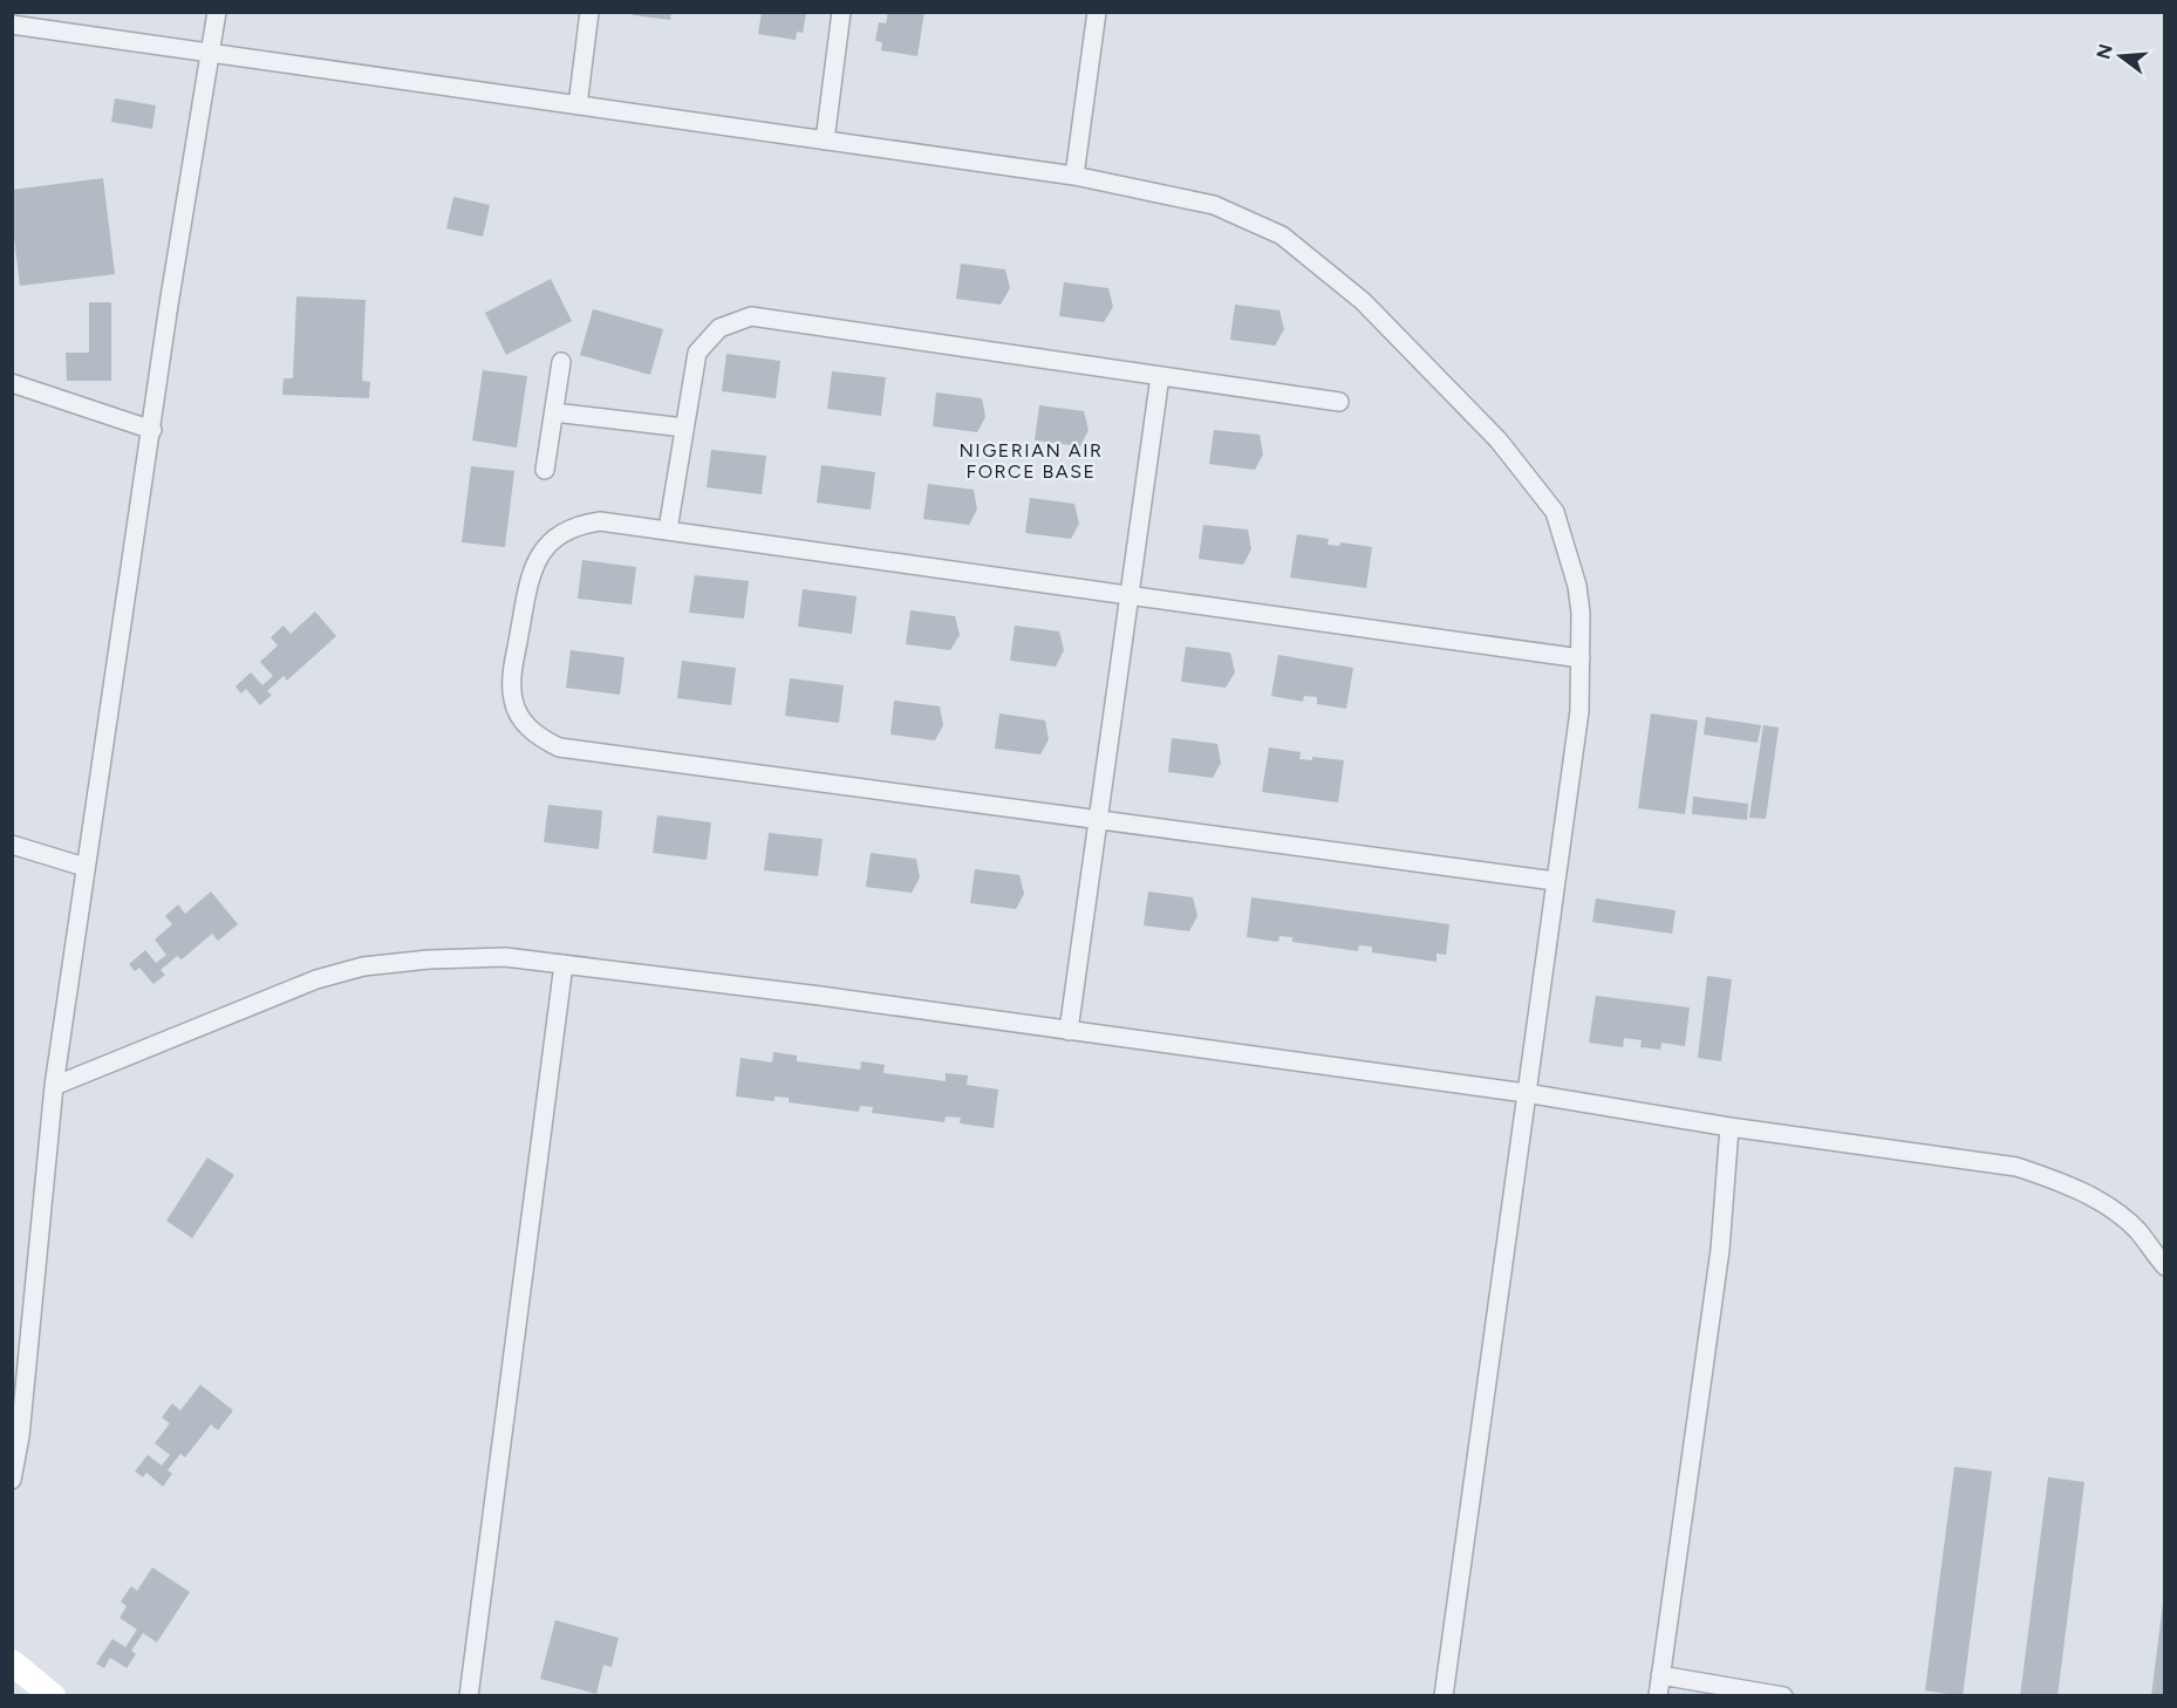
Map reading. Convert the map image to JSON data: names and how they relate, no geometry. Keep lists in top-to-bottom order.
{
  "districts": ["NIGERIAN AIR FORCE BASE"],
  "north": "left"
}
